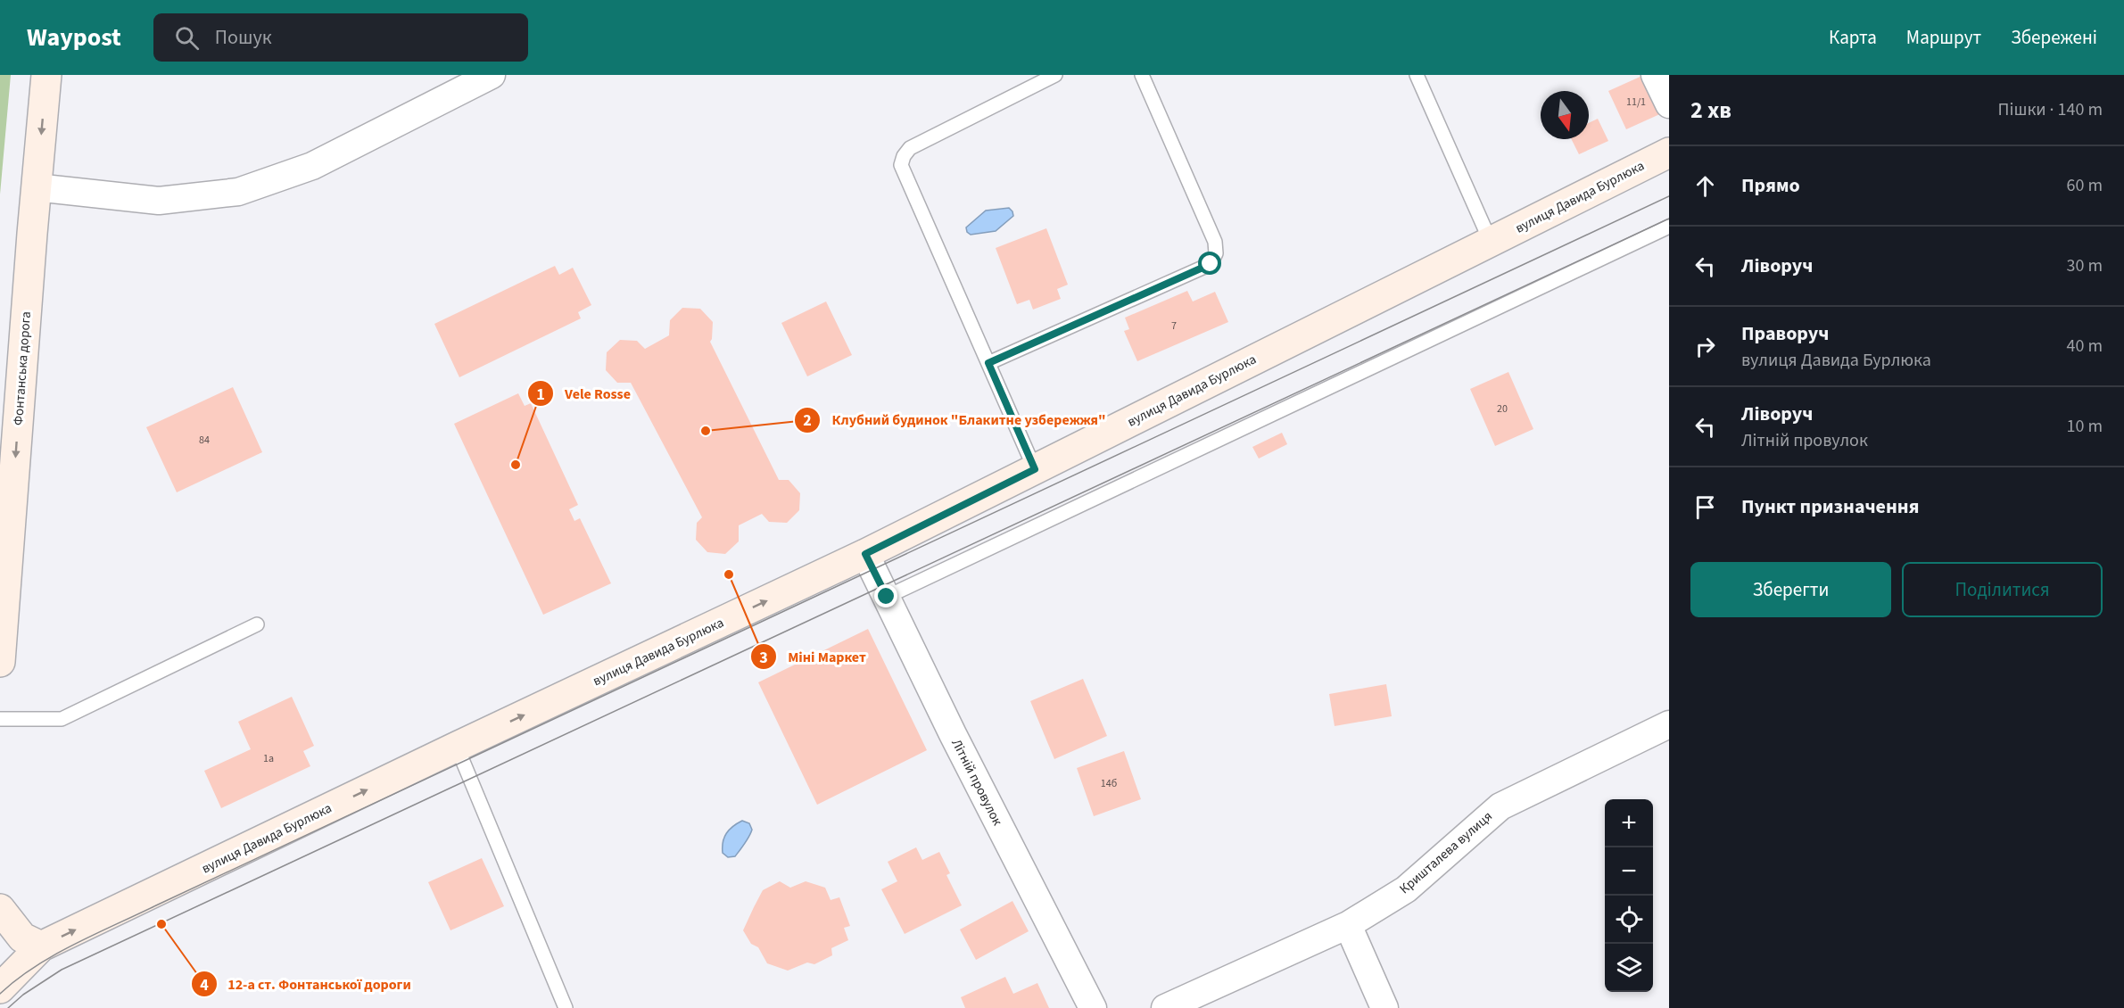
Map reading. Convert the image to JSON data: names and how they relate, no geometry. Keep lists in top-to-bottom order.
{
  "streets": {
    "main road": ["вулиця Давида Бурлюка", "Фонтанська дорога"],
    "street": ["Літній провулок", "Кришталева вулиця"]
  },
  "crossings": [
    ["вулиця Давида Бурлюка", "Літній провулок"]
  ],
  "one_way": ["вулиця Давида Бурлюка", "Фонтанська дорога"],
  "places": [
    "Клубний будинок \"Блакитне узбережжя\"",
    "Vele Rosse",
    "Міні Маркет",
    "12-а ст. Фонтанської дороги"
  ],
  "house_numbers": [
    "11/1",
    "7",
    "20",
    "84",
    "1а",
    "14б"
  ],
  "north": "bottom",
  "page": {
    "header": "Waypost",
    "search": "Пошук",
    "nav": ["Карта", "Маршрут", "Збережені"],
    "heading": ["2 хв", "Пішки · 140 m"],
    "list": [
      ["Прямо", "60 m"],
      ["Ліворуч", "30 m"],
      ["Праворуч", "вулиця Давида Бурлюка", "40 m"],
      ["Ліворуч", "Літній провулок", "10 m"],
      "Пункт призначення"
    ],
    "buttons": ["Зберегти", "Поділитися"],
    "map_buttons": ["+", "−"]
  }
}
